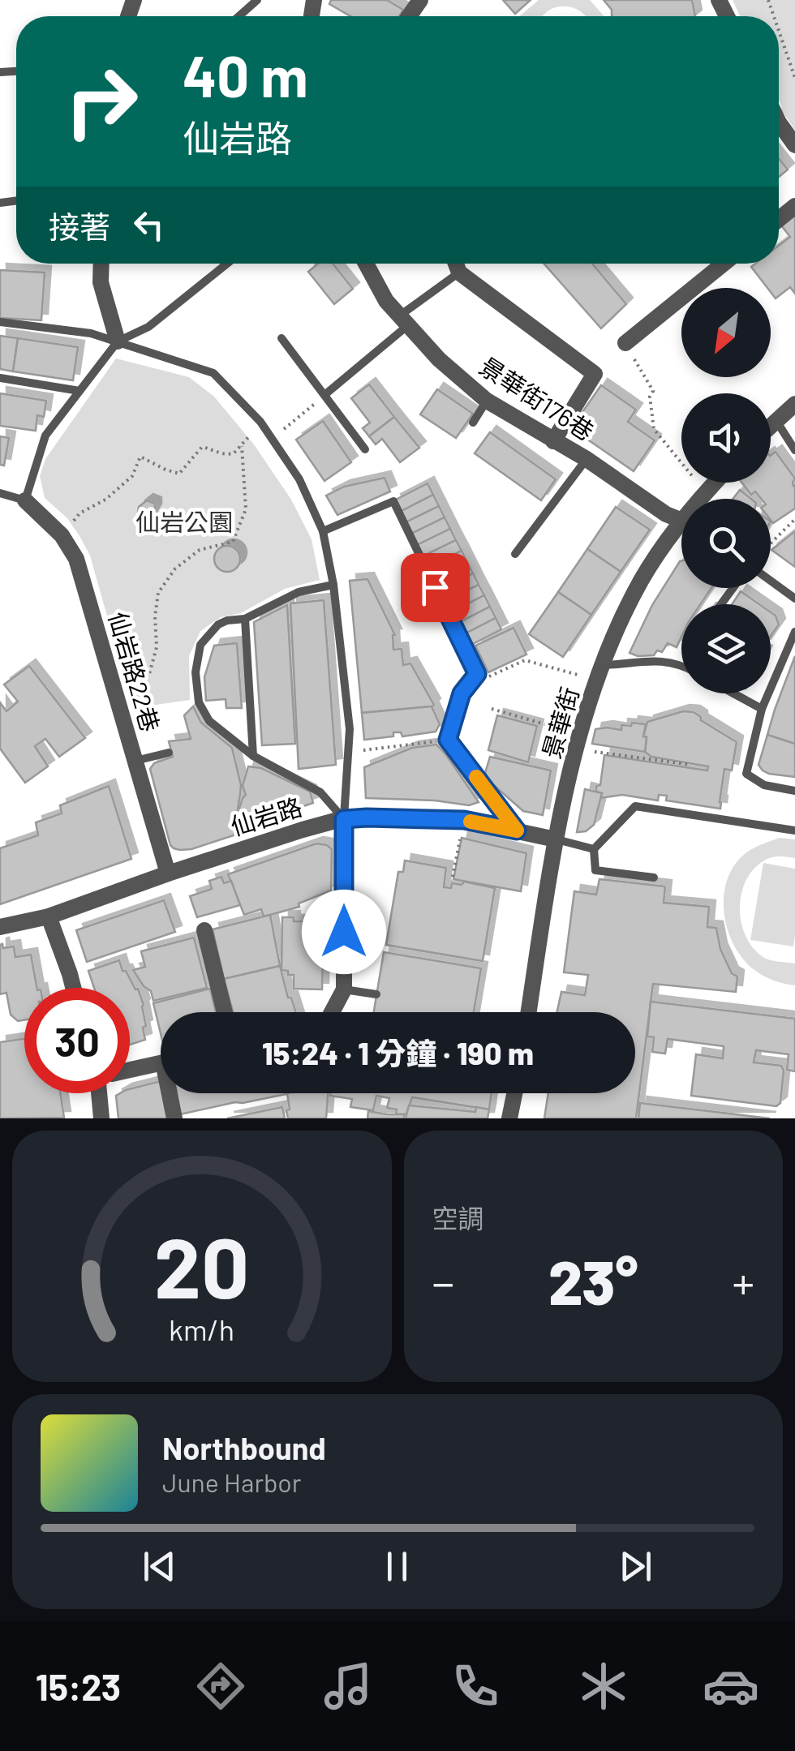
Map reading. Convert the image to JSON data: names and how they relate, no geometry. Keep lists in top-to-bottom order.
{
  "streets": {
    "street": [
      "景華街176巷",
      "仙岩路22巷",
      "景華街",
      "仙岩路"
    ]
  },
  "crossings": [
    ["仙岩路22巷", "仙岩路"],
    ["景華街", "仙岩路"]
  ],
  "parks": ["仙岩公園"],
  "north": "bottom left",
  "page": {
    "turn": ["40 m", "仙岩路"],
    "then": "接著",
    "limit": "30",
    "trip": "15:24 · 1 分鐘 · 190 m",
    "tile": "空調",
    "heat": ["−", "23°", "+"],
    "song": ["Northbound", "June Harbor"],
    "tabs": "15:23",
    "gauge": ["20", "km/h"]
  }
}
